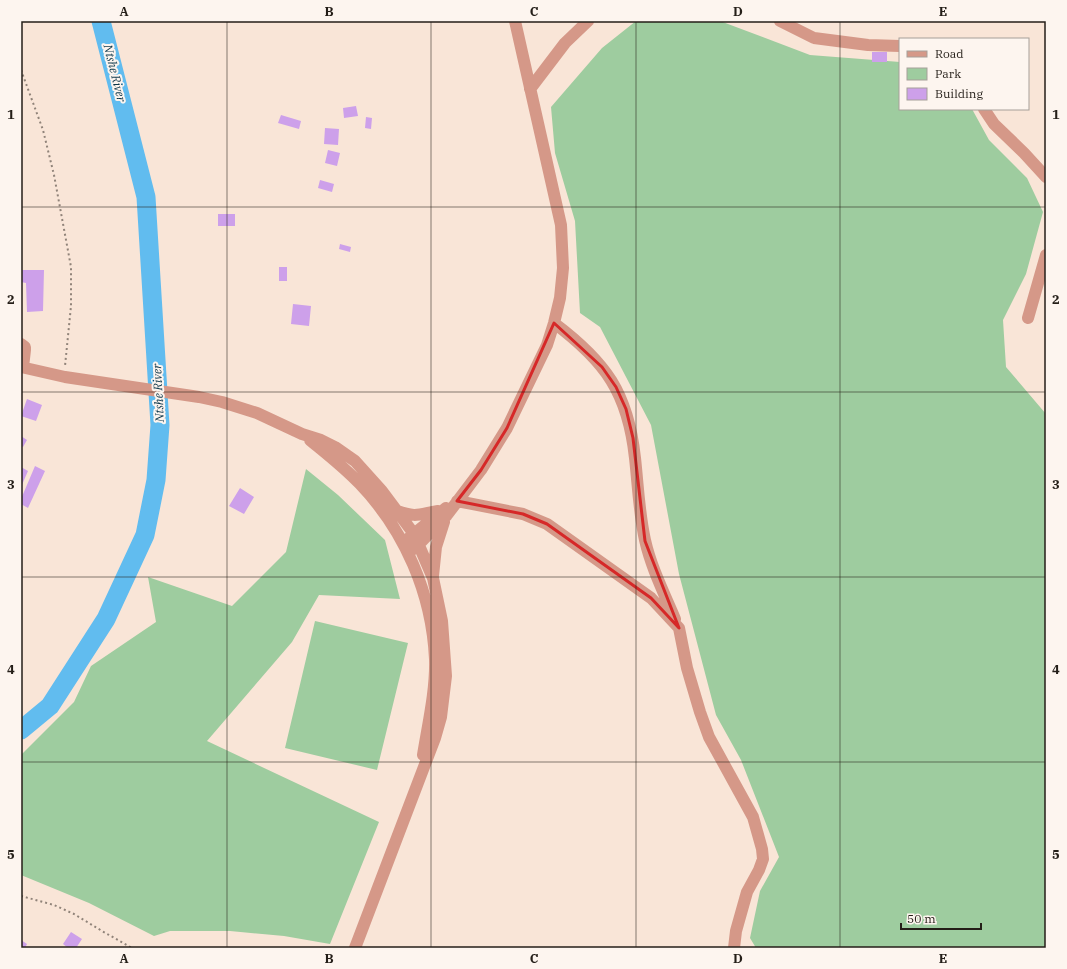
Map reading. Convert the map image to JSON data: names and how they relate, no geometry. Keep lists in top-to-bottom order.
{
  "water": ["Ntshe River"],
  "legend": ["Road", "Park", "Building"],
  "scale_bar": "50 m",
  "grid": {
    "columns": [
      "A",
      "B",
      "C",
      "D",
      "E"
    ],
    "rows": [
      "1",
      "2",
      "3",
      "4",
      "5"
    ]
  }
}
